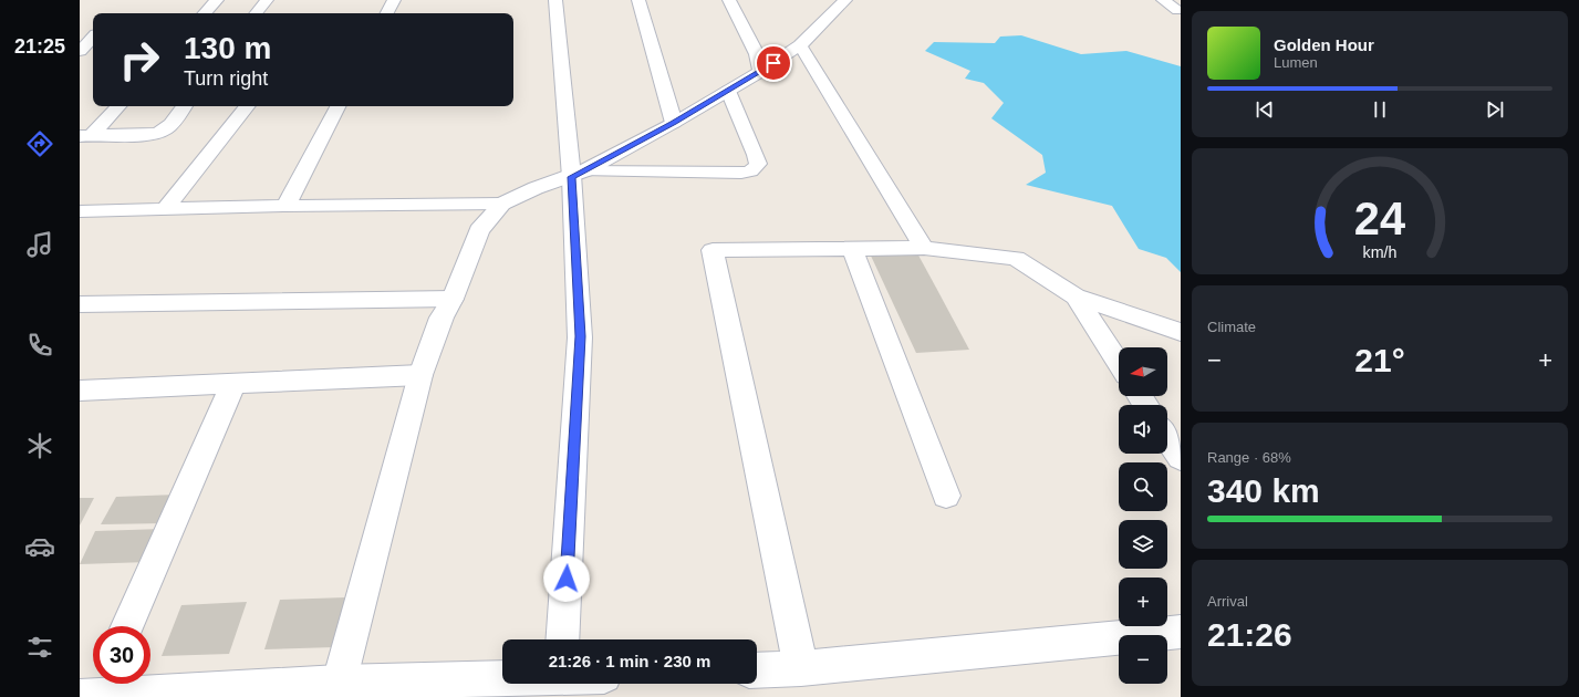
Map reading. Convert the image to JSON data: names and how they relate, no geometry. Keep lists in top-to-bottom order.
{
  "north": "left",
  "page": {
    "tabs": "21:25",
    "turn": ["130 m", "Turn right"],
    "song": ["Golden Hour", "Lumen"],
    "tile": [
      "Climate",
      ["Range · 68%", "340 km"],
      ["Arrival", "21:26"]
    ],
    "heat": ["−", "21°", "+"],
    "map_buttons": ["+", "−"],
    "limit": "30",
    "trip": "21:26 · 1 min · 230 m",
    "gauge": ["24", "km/h"]
  }
}
